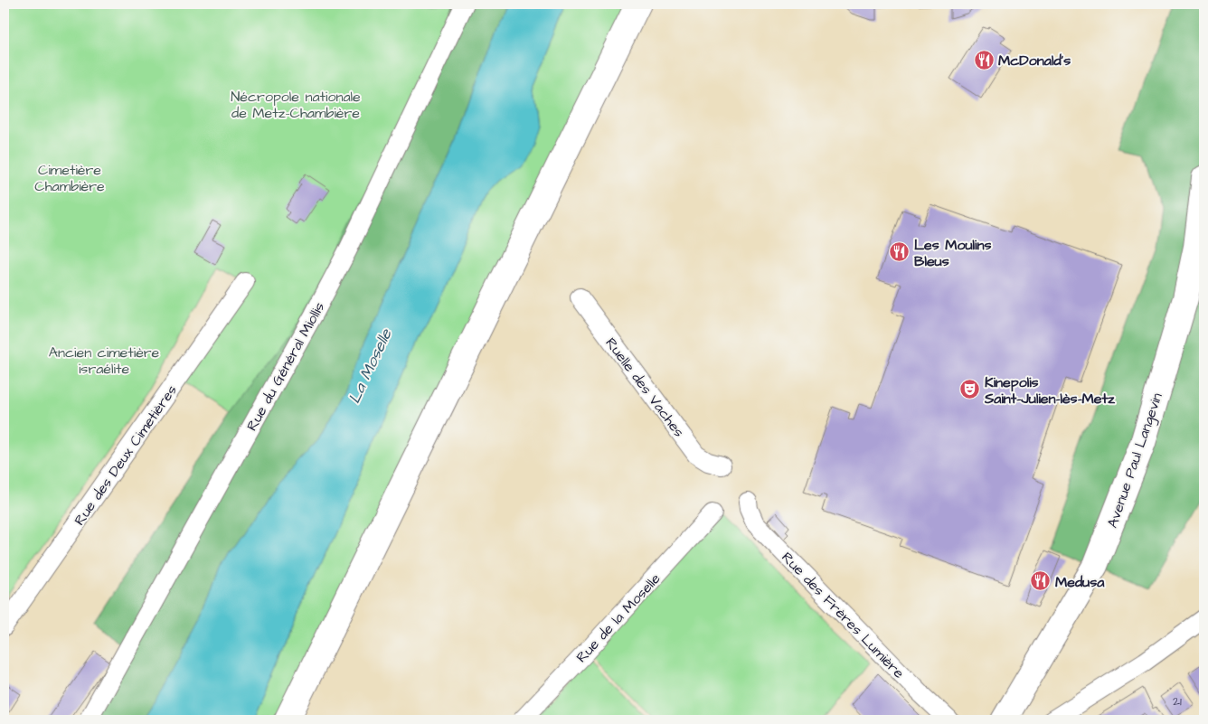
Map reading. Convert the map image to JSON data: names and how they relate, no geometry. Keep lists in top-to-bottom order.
{
  "streets": {
    "main road": ["Avenue Paul Langevin"],
    "street": [
      "Rue du Général Miollis",
      "Ruelle des Vaches",
      "Rue des Deux Cimetières",
      "Rue des Frères Lumière",
      "Rue de la Moselle"
    ]
  },
  "water": ["La Moselle"],
  "parks": ["Nécropole nationale de Metz-Chambière", "Cimetière Chambière", "Ancien cimetière israélite"],
  "places": {
    "restaurant": ["McDonald's", "Les Moulins Bleus", "Medusa"],
    "theatre": ["Kinepolis Saint-Julien-lès-Metz"]
  },
  "house_numbers": ["21"]
}
